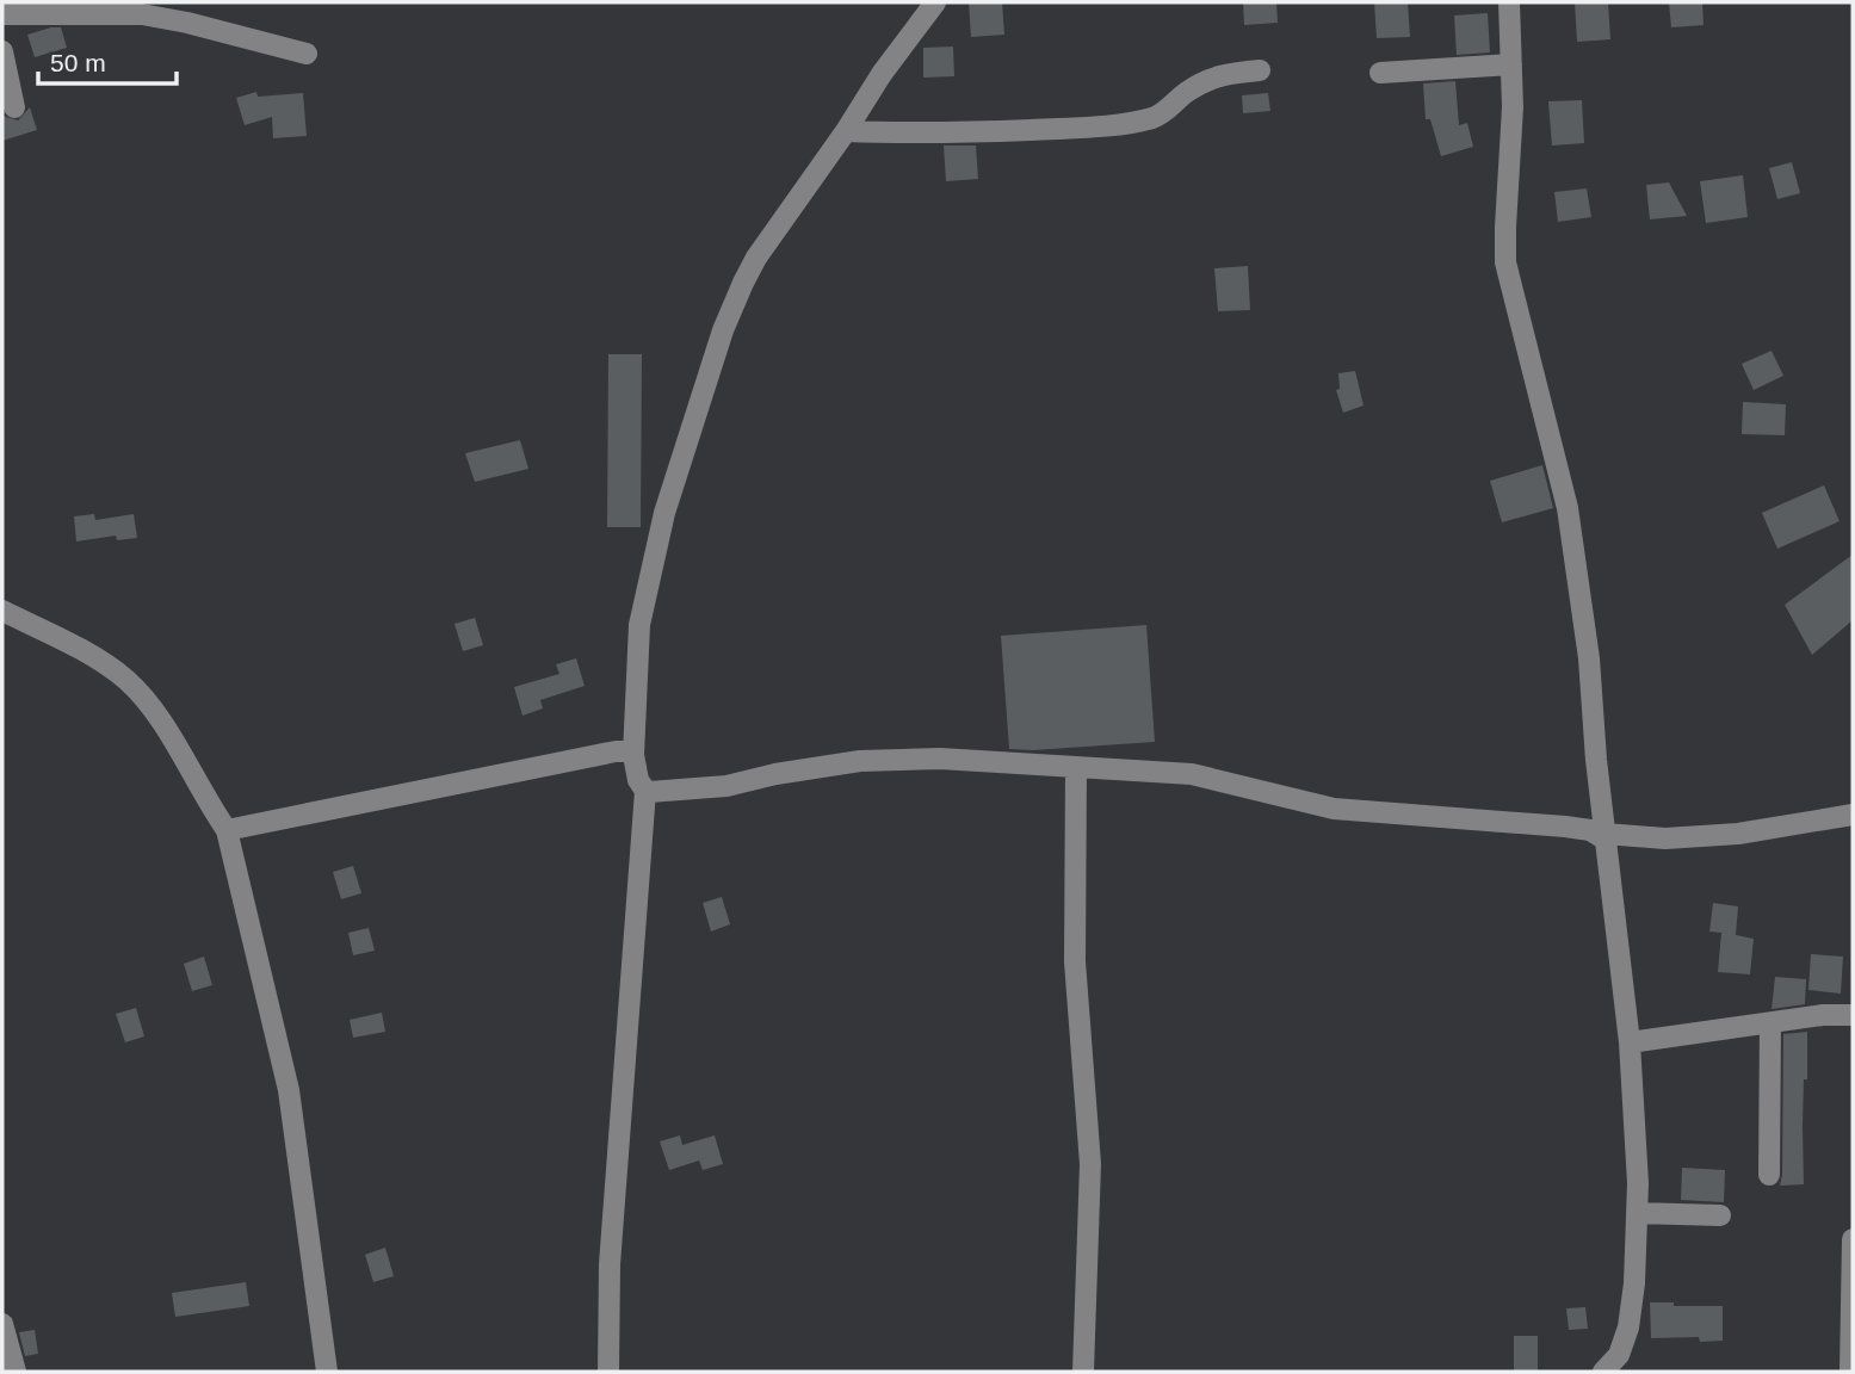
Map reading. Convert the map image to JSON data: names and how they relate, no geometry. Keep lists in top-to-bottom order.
{
  "scale_bar": "50 m"
}
